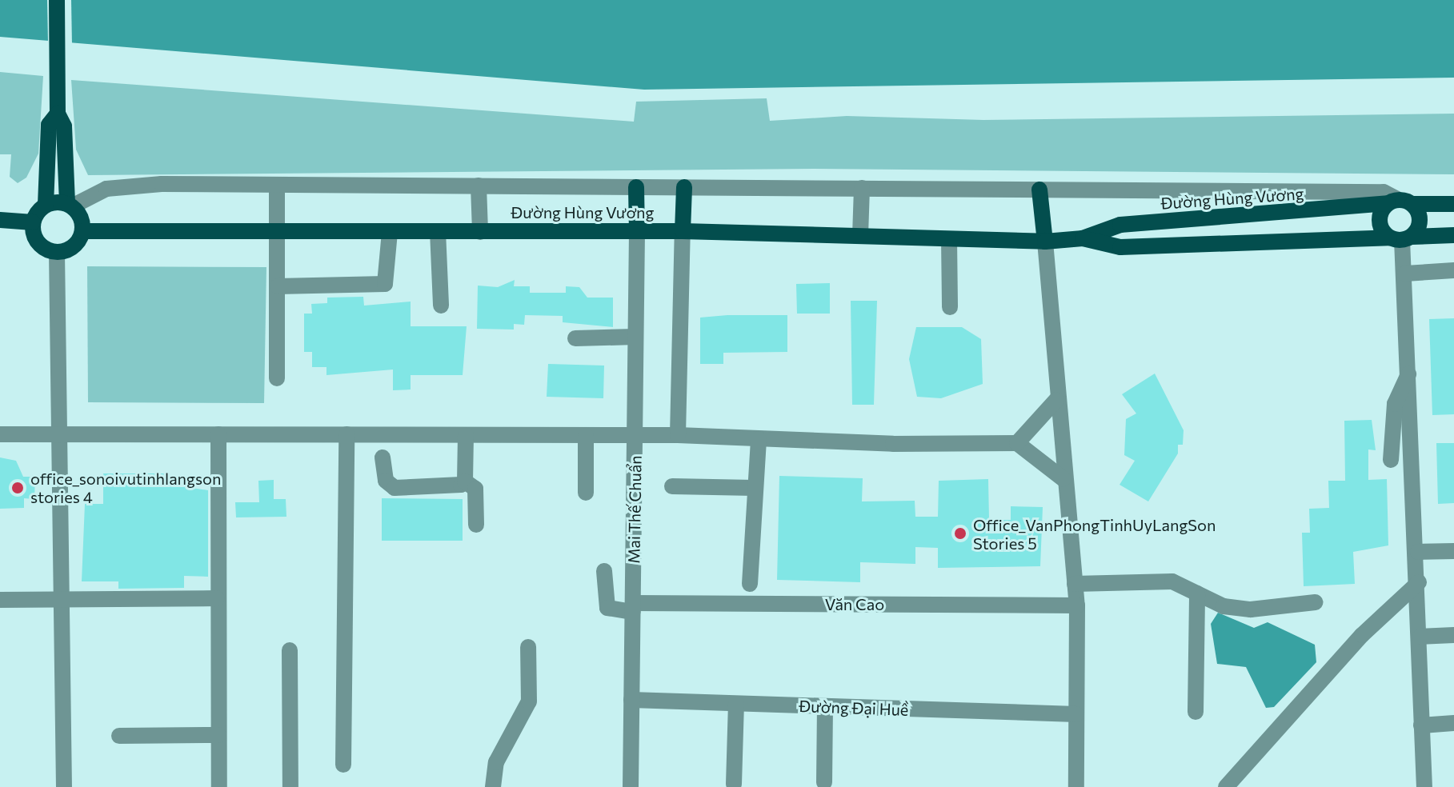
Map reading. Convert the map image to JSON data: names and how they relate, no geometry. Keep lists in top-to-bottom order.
{
  "streets": {
    "main road": ["Đường Hùng Vương"],
    "street": ["Mai Thế Chuẩn", "Văn Cao", "Đường Đại Huề"]
  },
  "crossings": [
    ["Đường Hùng Vương", "Mai Thế Chuẩn"],
    ["Mai Thế Chuẩn", "Văn Cao"],
    ["Mai Thế Chuẩn", "Đường Đại Huề"]
  ],
  "places": ["office_sonoivutinhlangson stories 4", "Office_VanPhongTinhUyLangSon Stories 5"]
}
